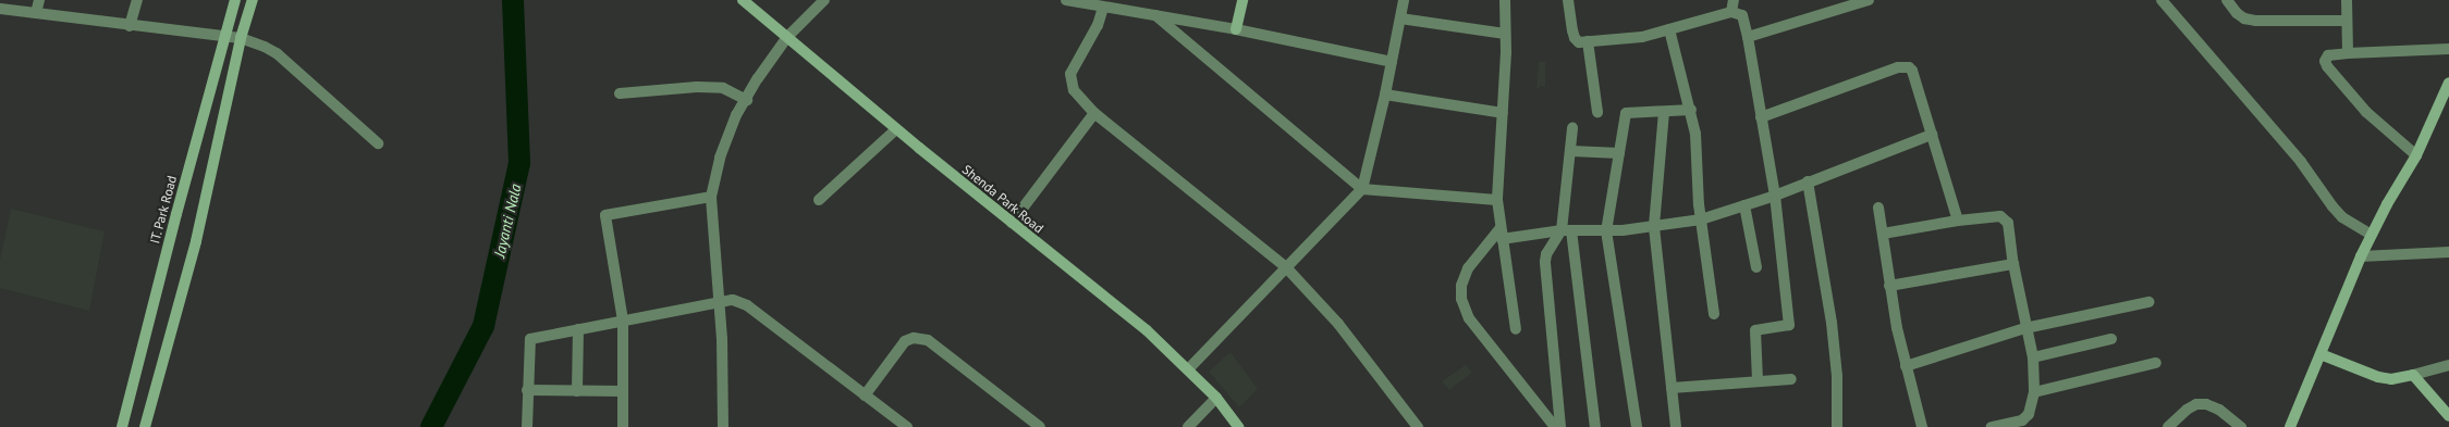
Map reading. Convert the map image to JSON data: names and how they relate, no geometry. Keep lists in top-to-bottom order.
{
  "streets": {
    "main road": ["Shenda Park Road", "IT. Park Road"]
  },
  "water": ["Jayanti Nala"]
}
